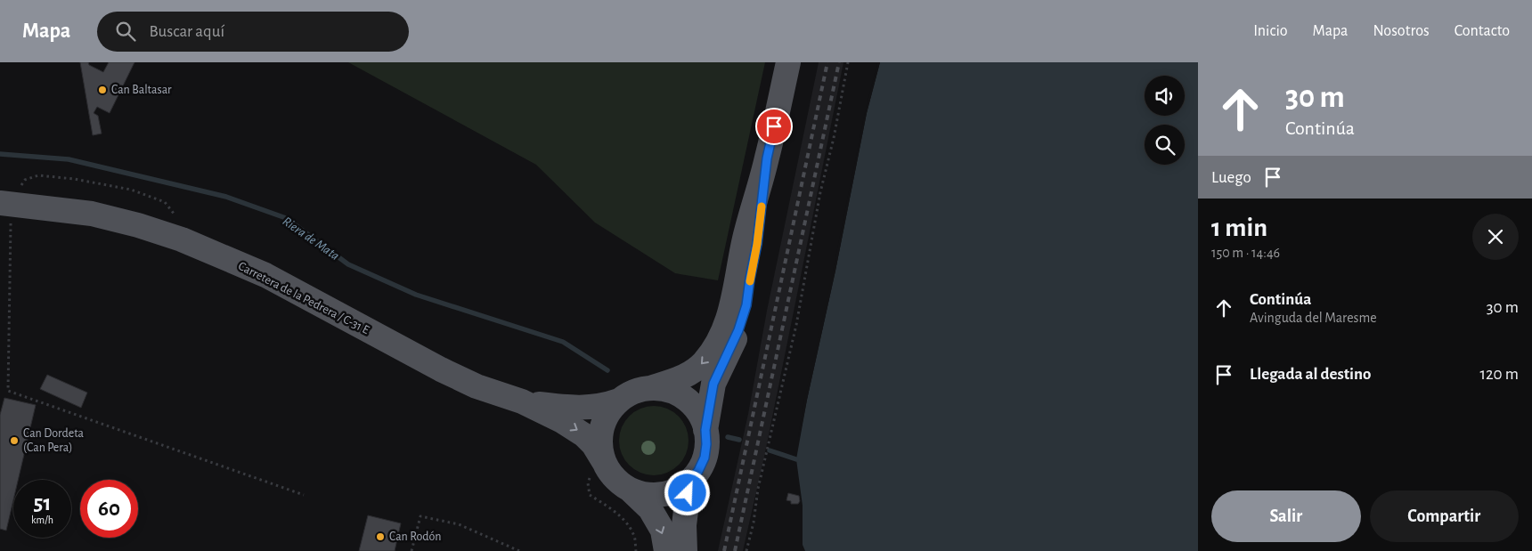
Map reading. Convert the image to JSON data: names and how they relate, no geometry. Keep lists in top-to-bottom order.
{
  "streets": {
    "main road": ["Carretera de la Pedrera / C-31 E"]
  },
  "water": ["Riera de Mata"],
  "places": ["Can Baltasar", "Can Dordeta (Can Pera)", "Can Rodón"],
  "page": {
    "header": "Mapa",
    "search": "Buscar aquí",
    "nav": [
      "Inicio",
      "Mapa",
      "Nosotros",
      "Contacto"
    ],
    "turn": ["30 m", "Continúa"],
    "then": "Luego",
    "heading": ["1 min", "150 m · 14:46"],
    "list": [
      {
        "name": "Continúa",
        "note": "Avinguda del Maresme",
        "value": "30 m"
      },
      {
        "name": "Llegada al destino",
        "value": "120 m"
      }
    ],
    "speed": "51 km/h",
    "limit": "60",
    "buttons": ["Salir", "Compartir"]
  }
}
